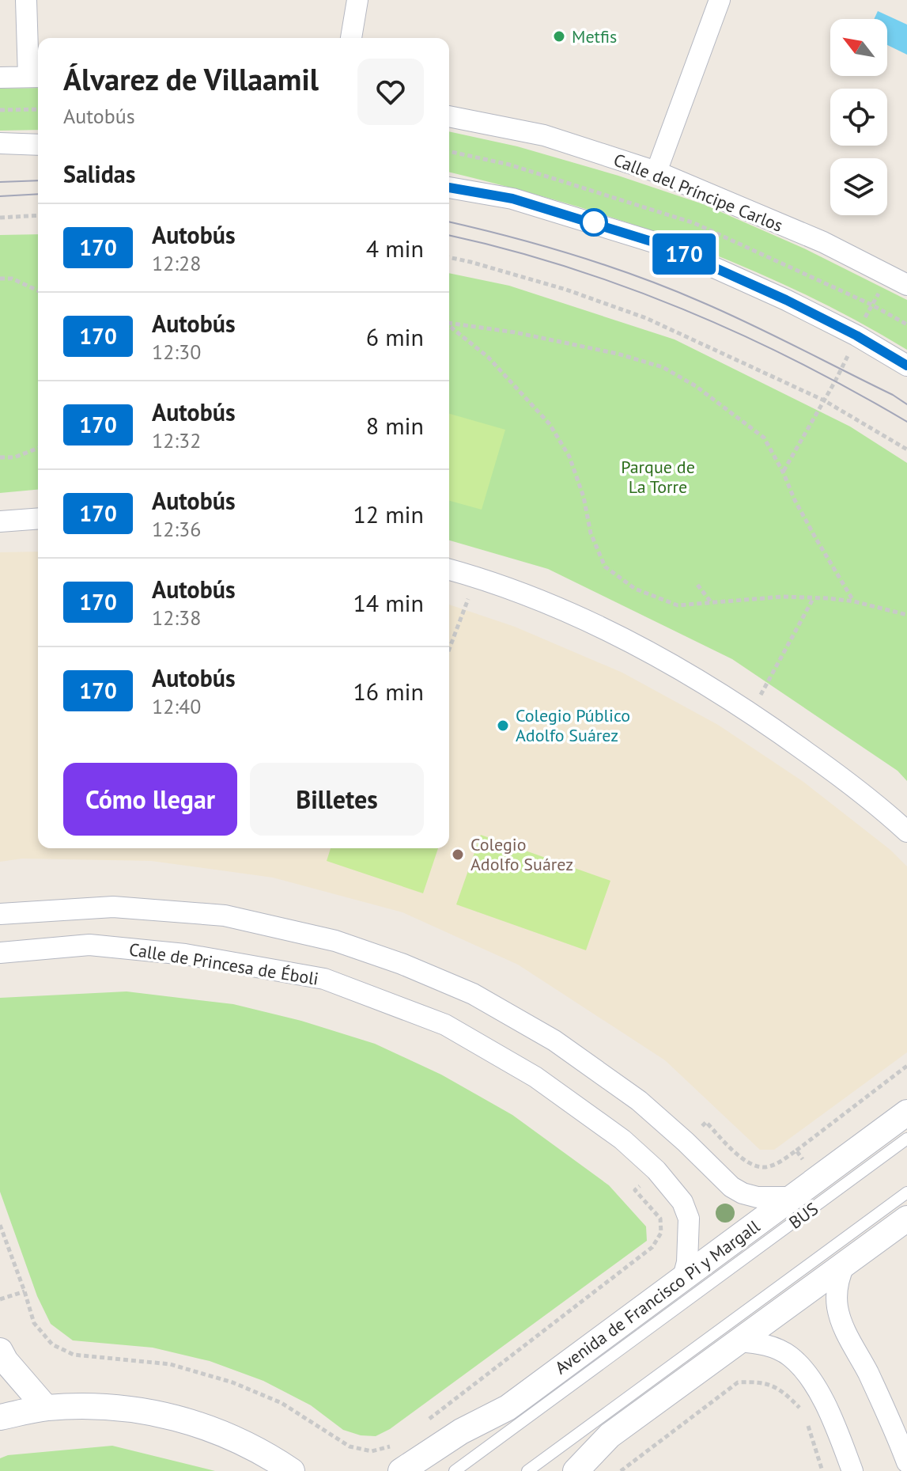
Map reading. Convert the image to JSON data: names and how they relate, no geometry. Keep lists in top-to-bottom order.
{
  "streets": {
    "street": ["Calle del Príncipe Carlos", "Calle de Princesa de Éboli", "Avenida de Francisco Pi y Margall"],
    "lane": ["BUS"]
  },
  "crossings": [
    ["Calle de Princesa de Éboli", "Avenida de Francisco Pi y Margall"]
  ],
  "parks": ["Parque de La Torre"],
  "places": ["Metfis", "Colegio Público Adolfo Suárez", "Colegio Adolfo Suárez"],
  "lines": ["bus line 170"],
  "north": "top left",
  "page": {
    "on_map": "170",
    "heading": [
      ["Álvarez de Villaamil", "Autobús"],
      "Salidas"
    ],
    "list": [
      {
        "mark": "170",
        "name": "Autobús",
        "note": "12:28",
        "value": "4 min"
      },
      {
        "mark": "170",
        "name": "Autobús",
        "note": "12:30",
        "value": "6 min"
      },
      {
        "mark": "170",
        "name": "Autobús",
        "note": "12:32",
        "value": "8 min"
      },
      {
        "mark": "170",
        "name": "Autobús",
        "note": "12:36",
        "value": "12 min"
      },
      {
        "mark": "170",
        "name": "Autobús",
        "note": "12:38",
        "value": "14 min"
      },
      {
        "mark": "170",
        "name": "Autobús",
        "note": "12:40",
        "value": "16 min"
      }
    ],
    "buttons": ["Cómo llegar", "Billetes"]
  }
}
